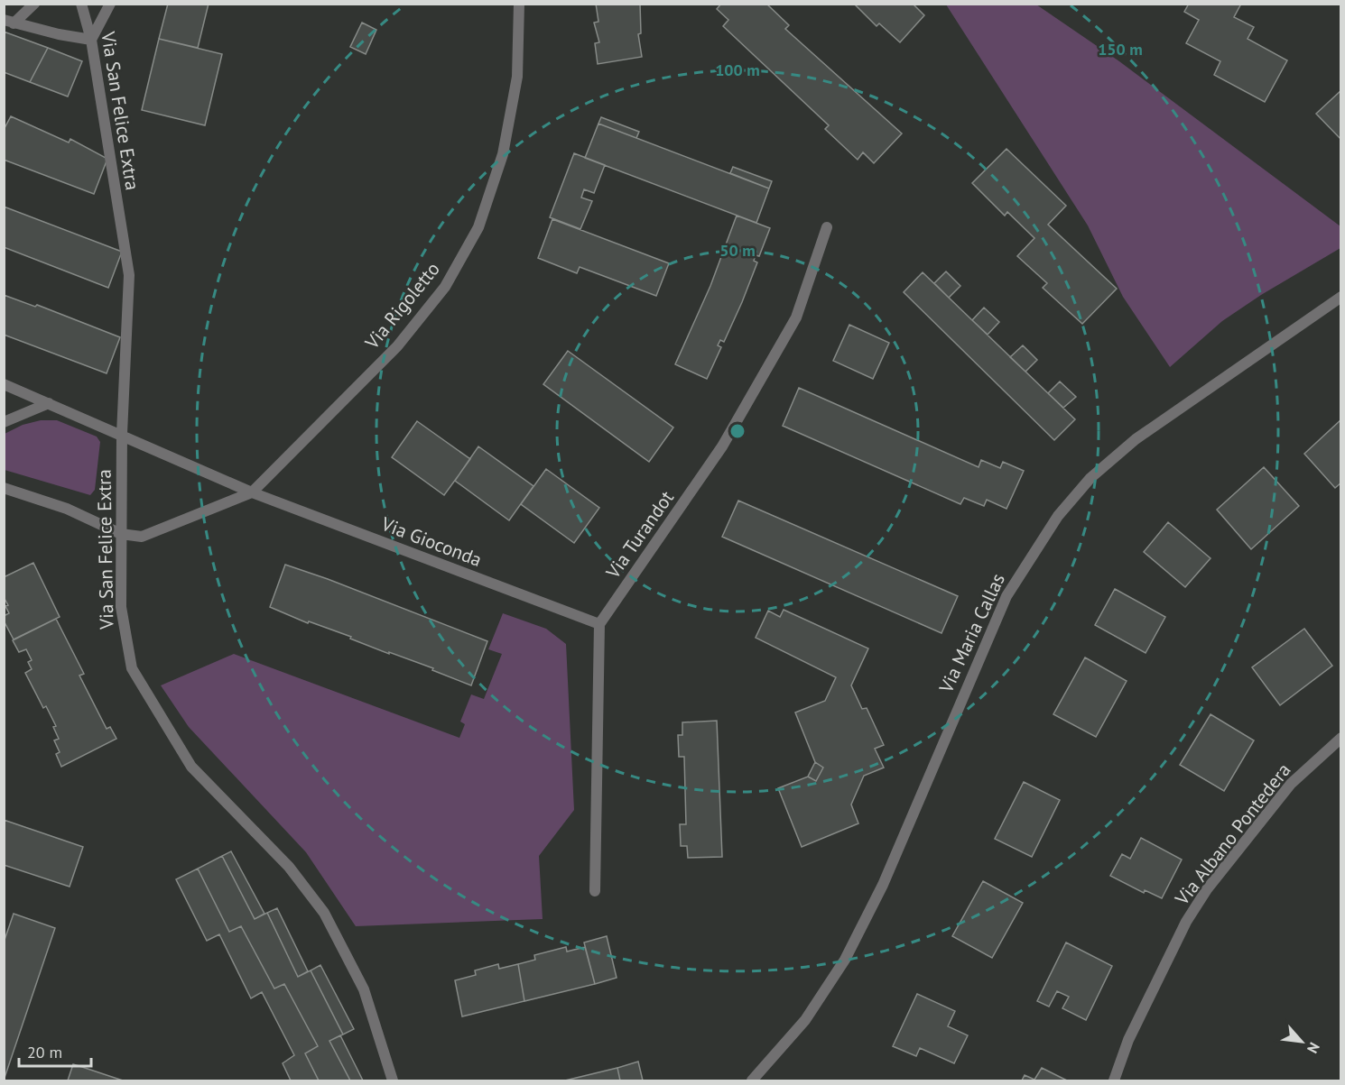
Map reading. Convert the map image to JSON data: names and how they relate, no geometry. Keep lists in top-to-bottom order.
{
  "streets": {
    "street": [
      "Via San Felice Extra",
      "Via Rigoletto",
      "Via Turandot",
      "Via Gioconda",
      "Via Maria Callas",
      "Via Albano Pontedera"
    ]
  },
  "crossings": [
    ["Via San Felice Extra", "Via Gioconda"],
    ["Via Rigoletto", "Via Gioconda"],
    ["Via Turandot", "Via Gioconda"]
  ],
  "scale_bar": "20 m",
  "north": "bottom right",
  "rings": ["150 m", "100 m", "50 m"]
}
